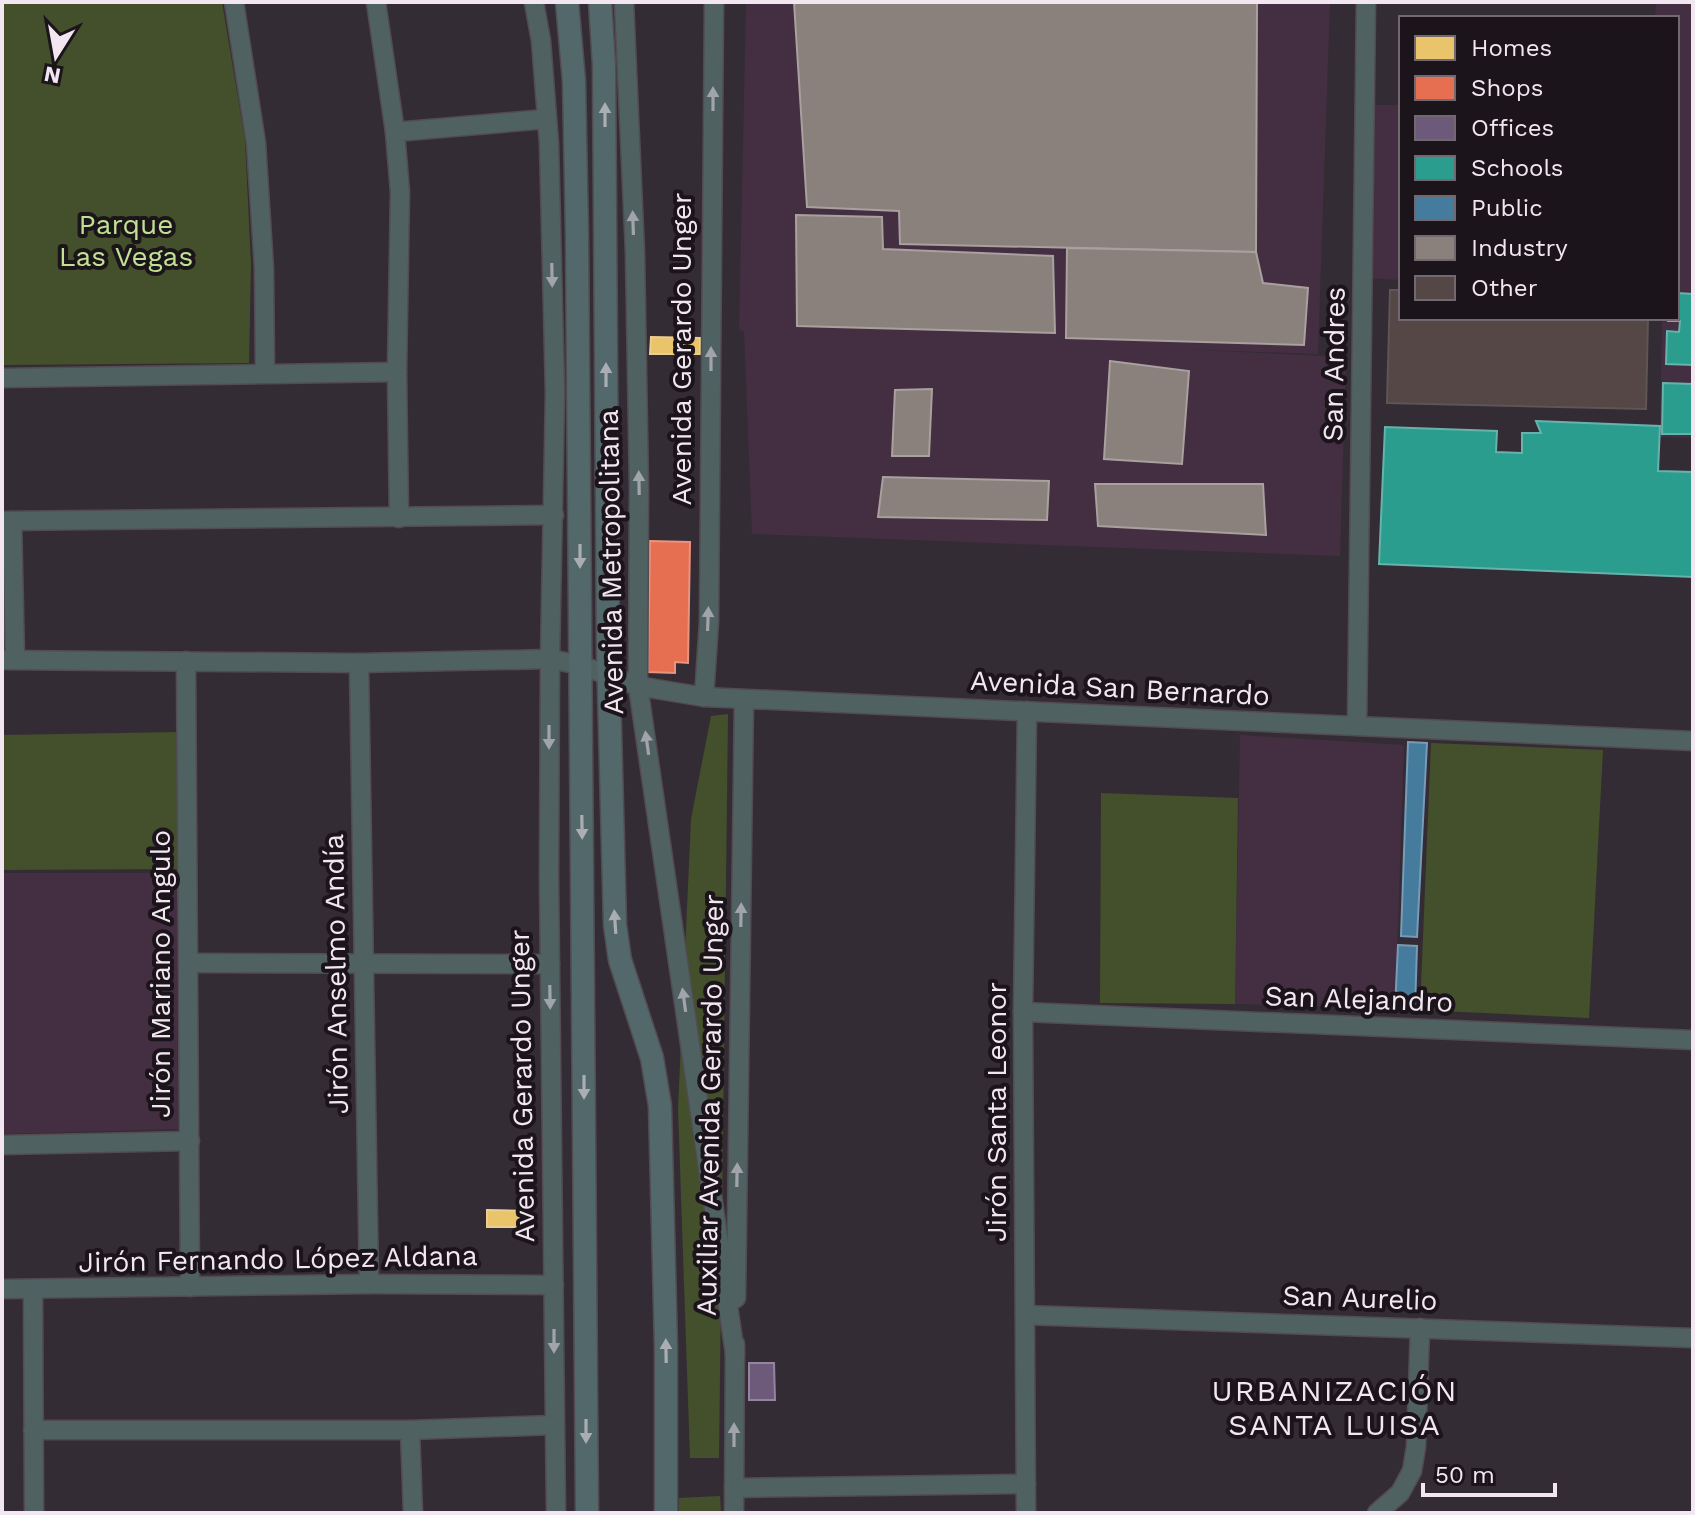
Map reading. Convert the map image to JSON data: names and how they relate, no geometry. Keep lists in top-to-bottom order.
{
  "streets": {
    "main road": ["Avenida Metropolitana"],
    "street": [
      "Avenida Gerardo Unger",
      "San Andres",
      "Avenida San Bernardo",
      "Jirón Mariano Angulo",
      "Jirón Anselmo Andía",
      "San Alejandro",
      "Auxiliar Avenida Gerardo Unger",
      "Jirón Santa Leonor",
      "Jirón Fernando López Aldana",
      "San Aurelio"
    ]
  },
  "crossings": [
    ["Avenida Gerardo Unger", "Avenida Metropolitana"],
    ["Avenida Gerardo Unger", "Avenida San Bernardo"],
    ["Avenida Gerardo Unger", "Jirón Fernando López Aldana"],
    ["San Andres", "Avenida San Bernardo"],
    ["Avenida Metropolitana", "Avenida San Bernardo"],
    ["Avenida Metropolitana", "Auxiliar Avenida Gerardo Unger"],
    ["Avenida San Bernardo", "Jirón Mariano Angulo"],
    ["Avenida San Bernardo", "Jirón Anselmo Andía"],
    ["Avenida San Bernardo", "Auxiliar Avenida Gerardo Unger"],
    ["Avenida San Bernardo", "Jirón Santa Leonor"],
    ["Jirón Mariano Angulo", "Jirón Fernando López Aldana"],
    ["Jirón Anselmo Andía", "Jirón Fernando López Aldana"],
    ["San Alejandro", "Jirón Santa Leonor"],
    ["Jirón Santa Leonor", "San Aurelio"]
  ],
  "one_way": ["Auxiliar Avenida Gerardo Unger"],
  "districts": ["URBANIZACIÓN SANTA LUISA"],
  "parks": ["Parque Las Vegas"],
  "legend": [
    "Homes",
    "Shops",
    "Offices",
    "Schools",
    "Public",
    "Industry",
    "Other"
  ],
  "scale_bar": "50 m",
  "north": "bottom"
}
